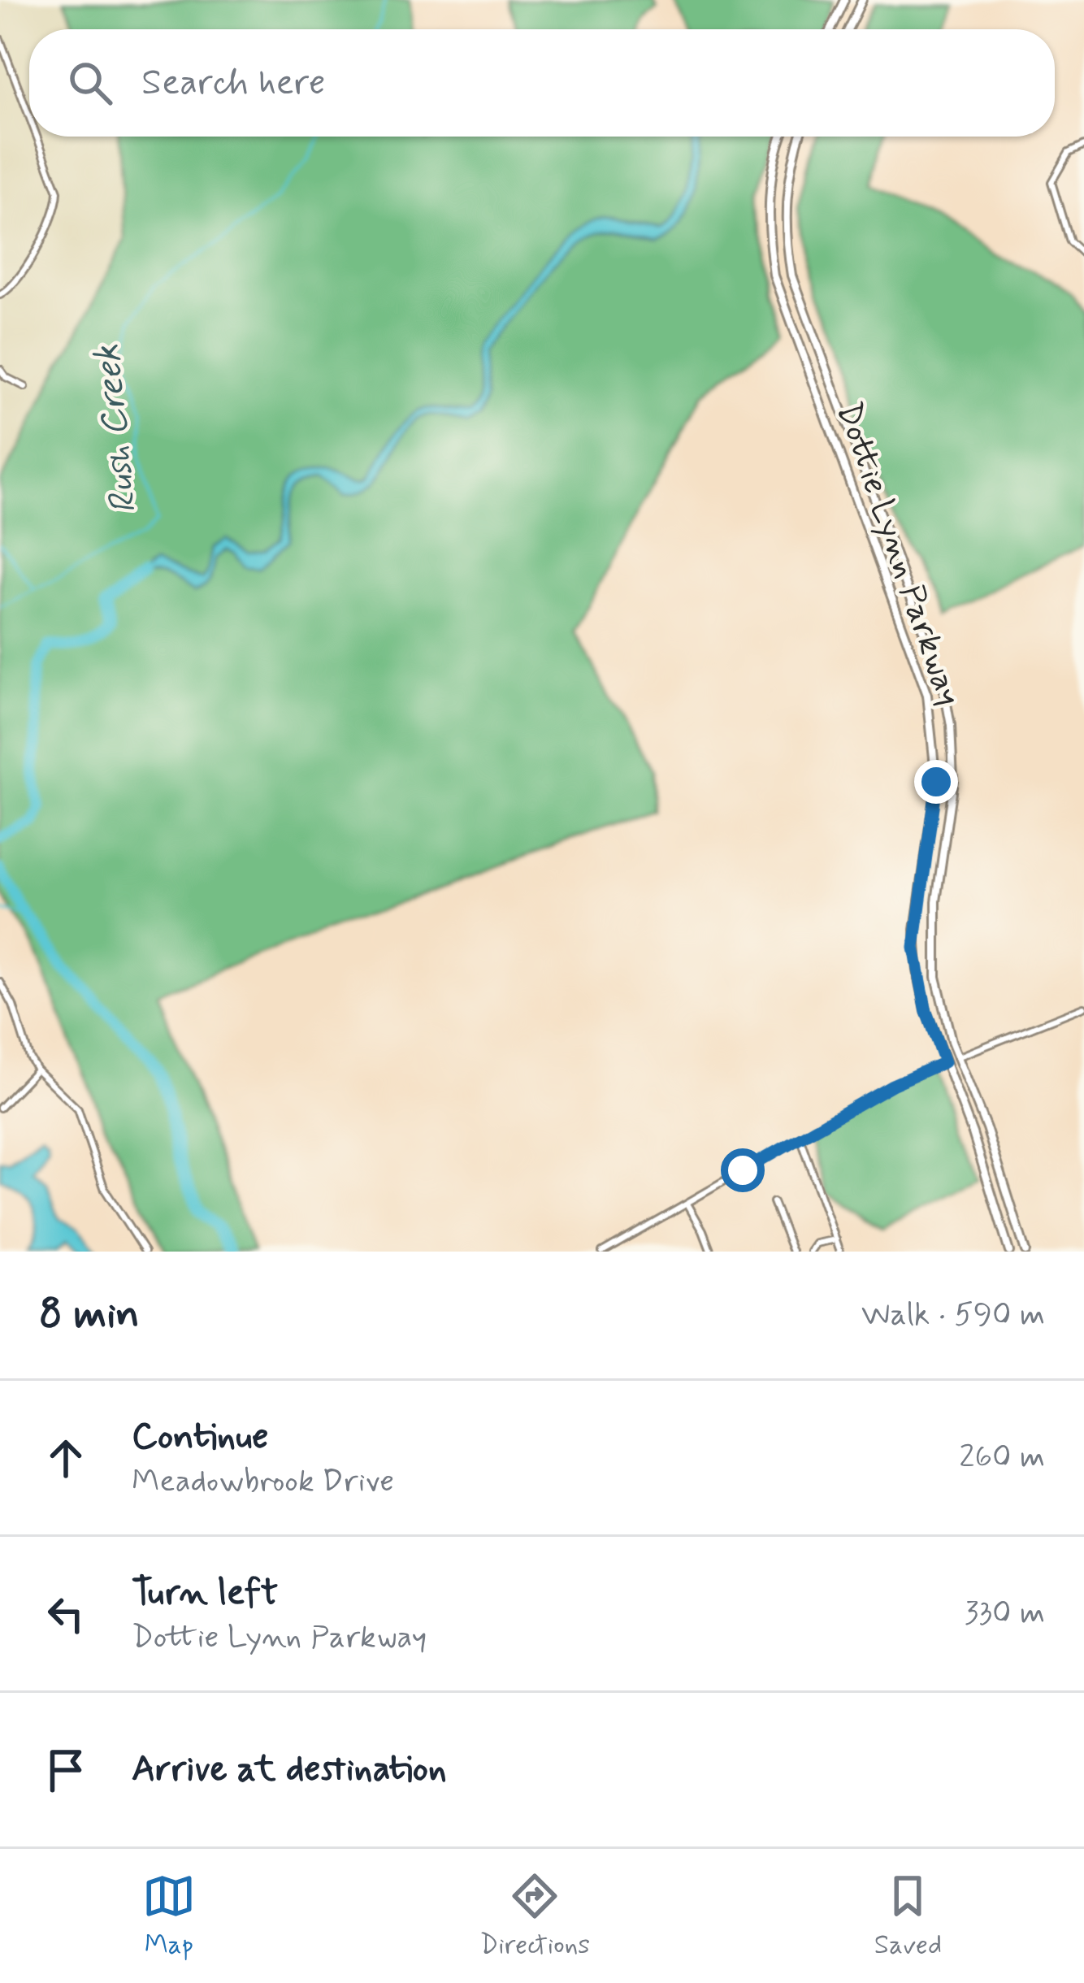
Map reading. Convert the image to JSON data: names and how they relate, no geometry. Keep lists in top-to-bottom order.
{
  "streets": {
    "main road": ["Dottie Lynn Parkway"]
  },
  "water": ["Rush Creek"],
  "page": {
    "search": "Search here",
    "heading": ["8 min", "Walk · 590 m"],
    "list": [
      ["Continue", "Meadowbrook Drive", "260 m"],
      ["Turn left", "Dottie Lynn Parkway", "330 m"],
      "Arrive at destination"
    ],
    "nav": ["Map", "Directions", "Saved"]
  }
}
